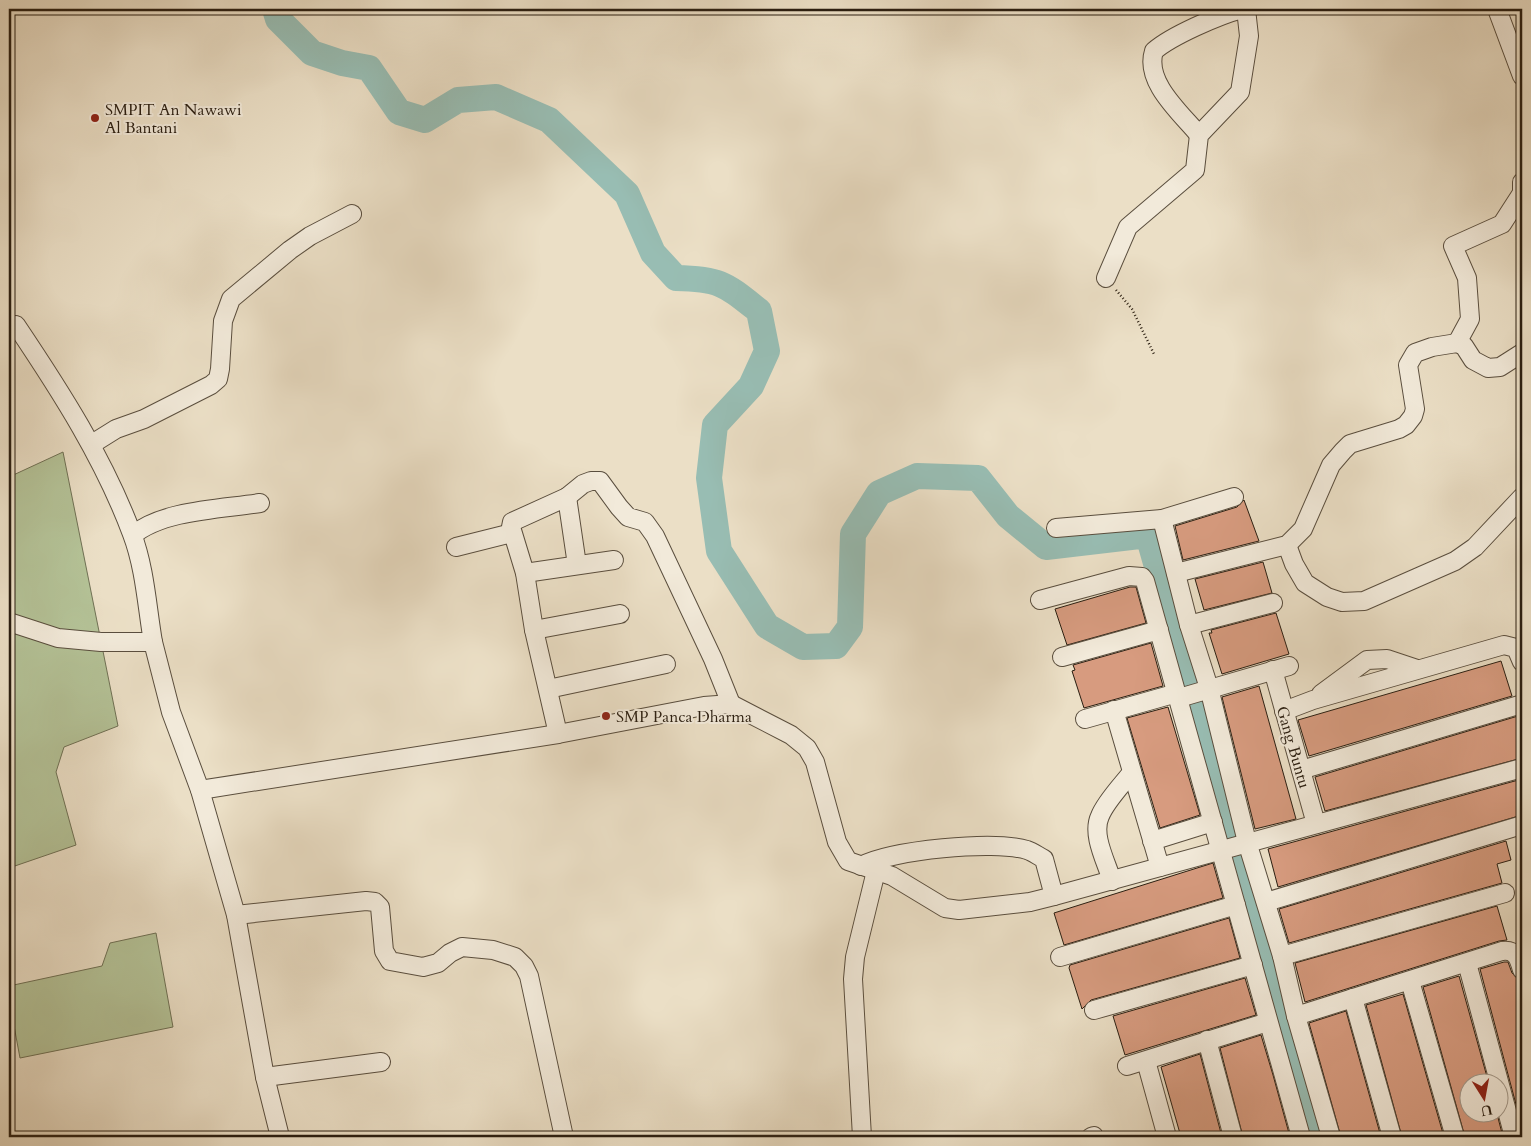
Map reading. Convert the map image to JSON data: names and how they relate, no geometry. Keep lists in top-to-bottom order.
{
  "streets": {
    "street": ["Gang Buntu"]
  },
  "places": ["SMPIT An Nawawi Al Bantani", "SMP Panca Dharma"],
  "north": "bottom"
}
